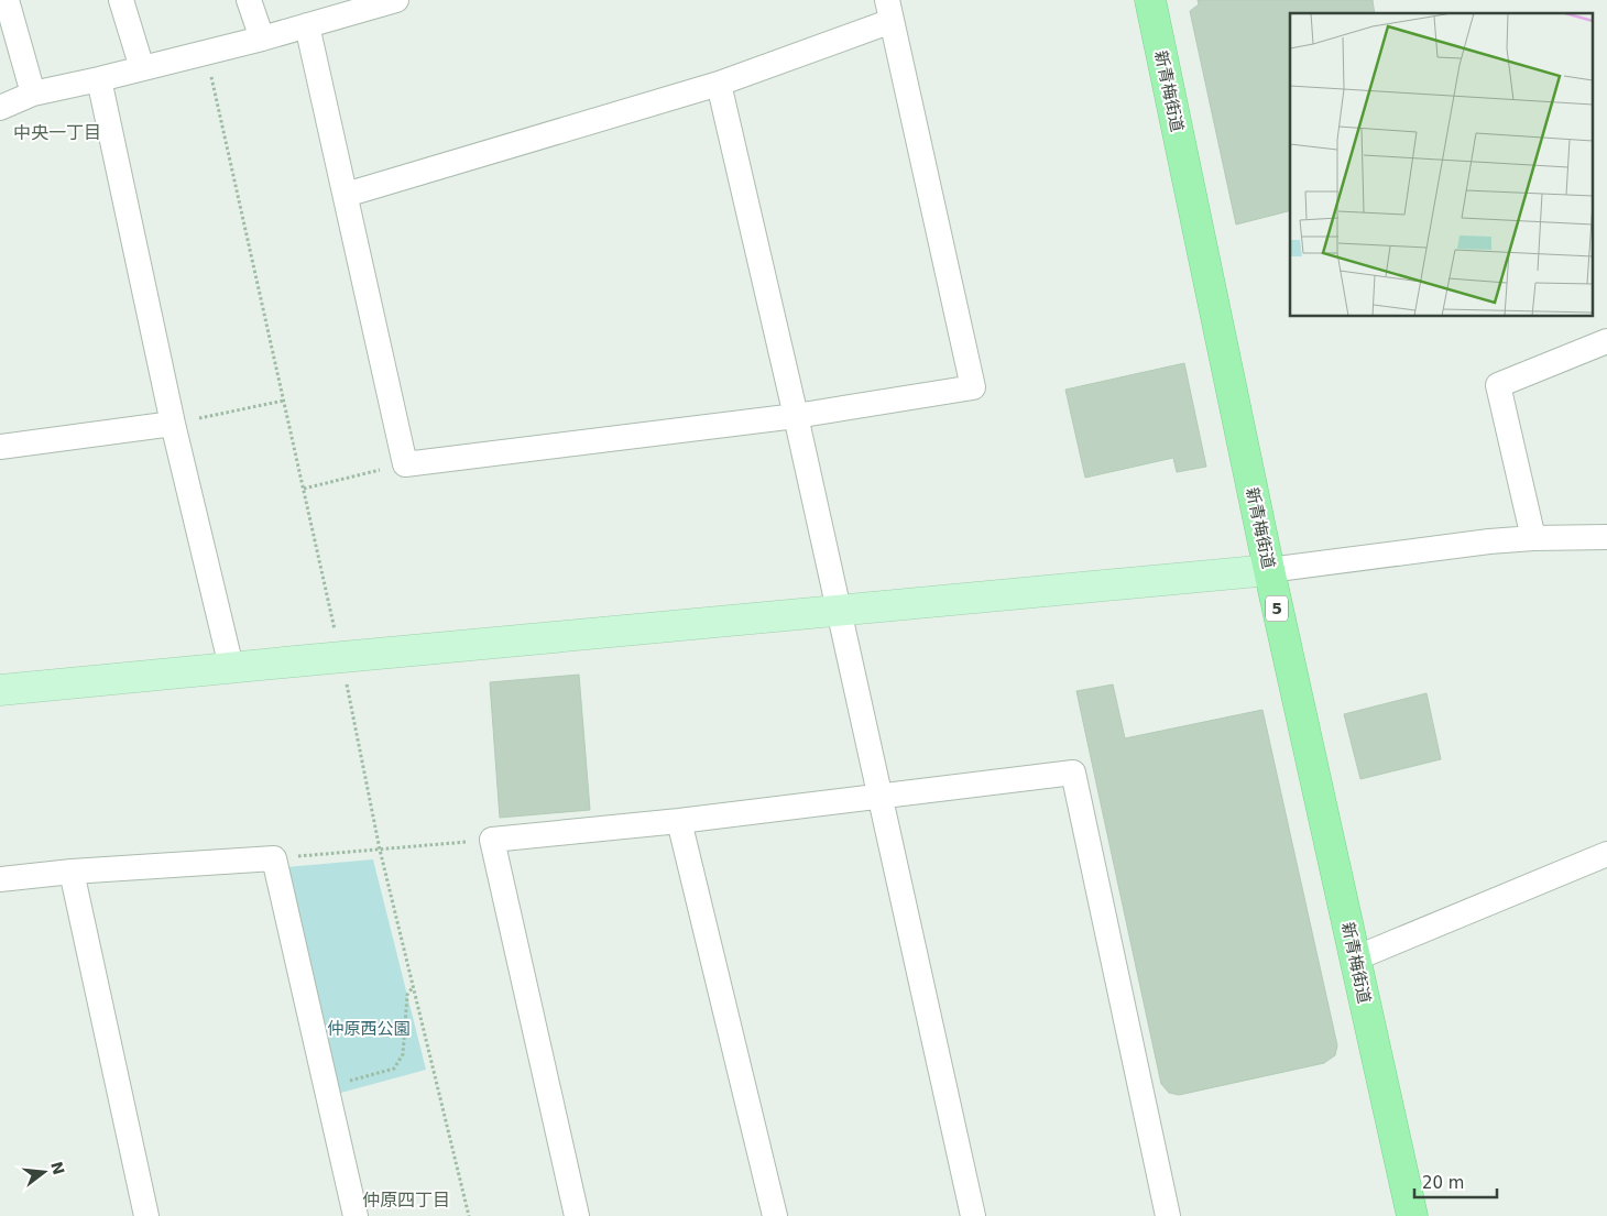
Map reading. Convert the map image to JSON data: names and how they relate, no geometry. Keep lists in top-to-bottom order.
{
  "streets": {
    "main road": ["新青梅街道", "5"]
  },
  "districts": ["中央一丁目", "仲原四丁目"],
  "parks": ["仲原西公園"],
  "scale_bar": "20 m",
  "north": "right"
}
